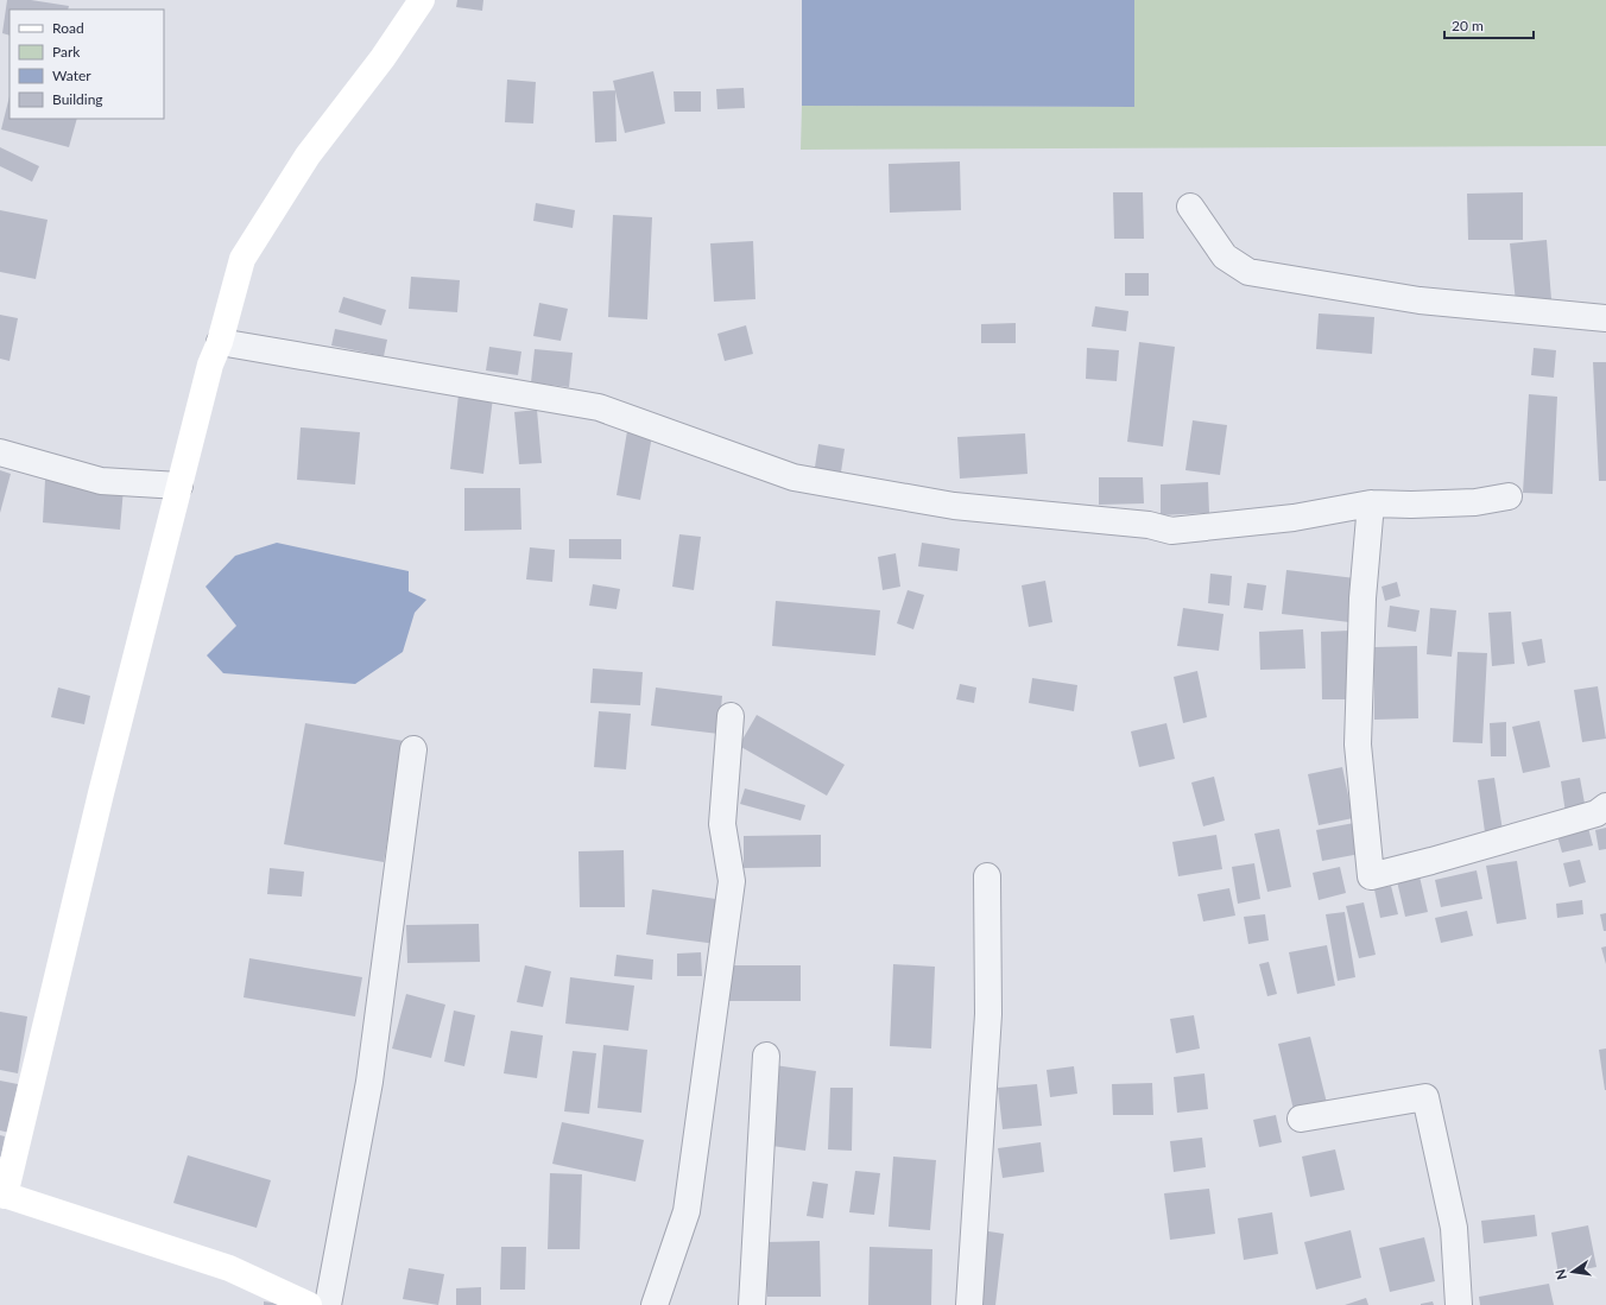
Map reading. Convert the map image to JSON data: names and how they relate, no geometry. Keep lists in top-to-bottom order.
{
  "legend": [
    "Road",
    "Park",
    "Water",
    "Building"
  ],
  "scale_bar": "20 m",
  "north": "left"
}
